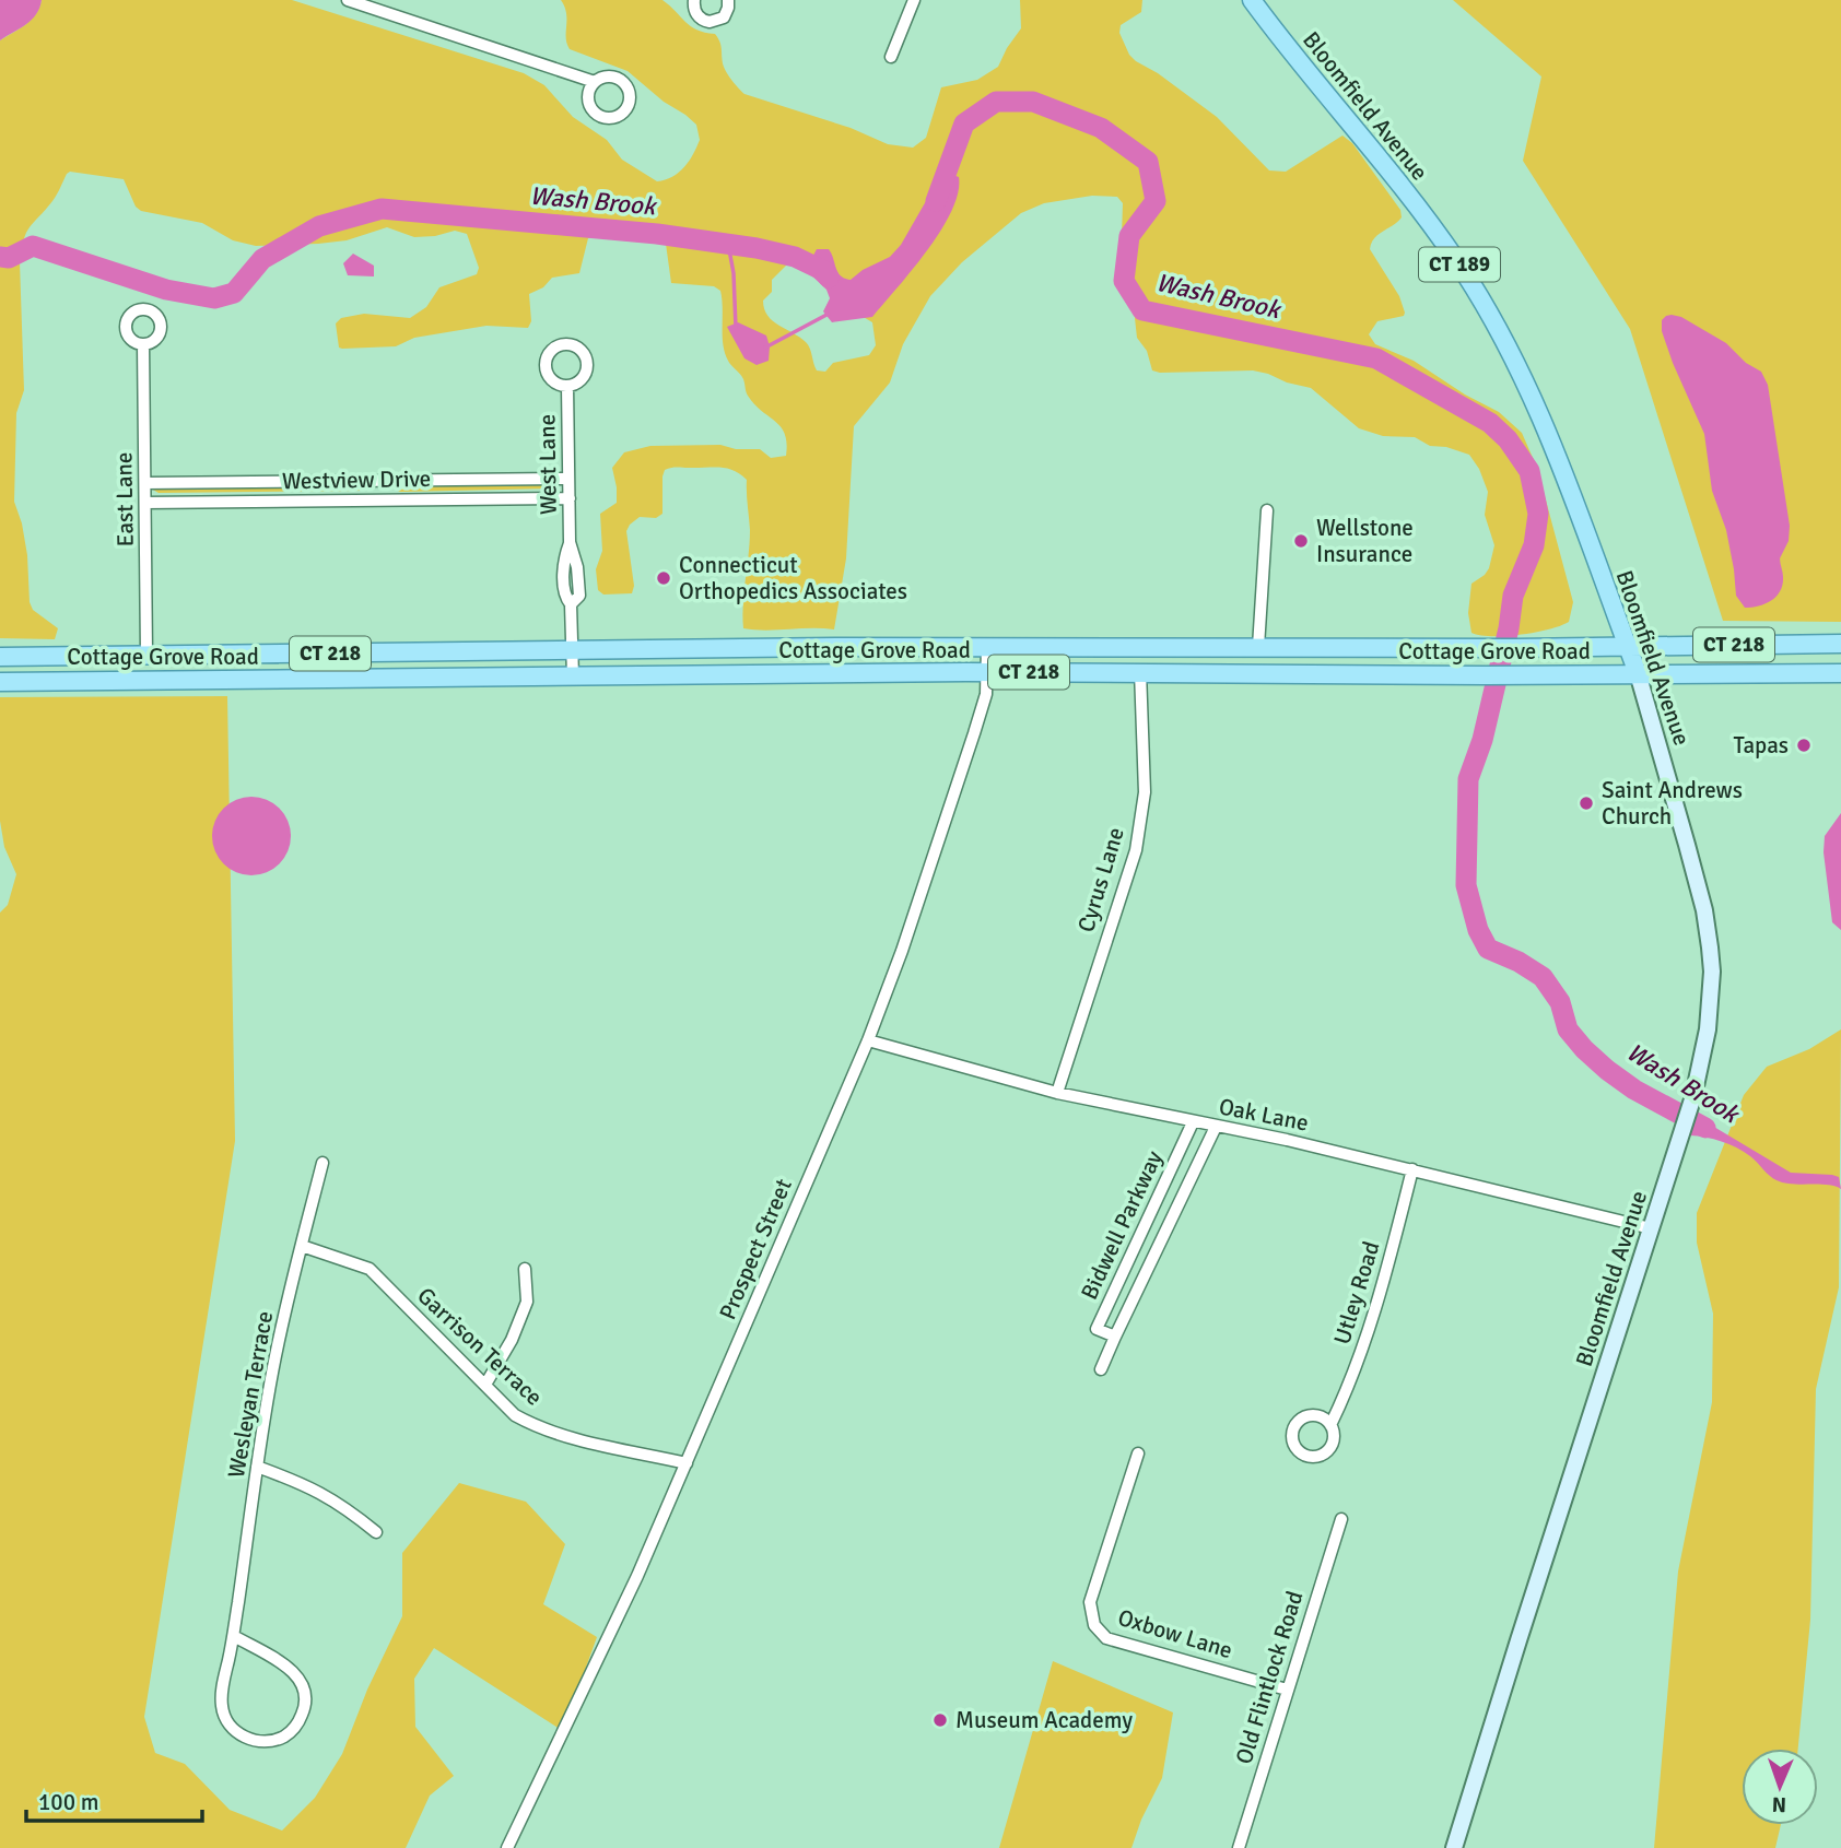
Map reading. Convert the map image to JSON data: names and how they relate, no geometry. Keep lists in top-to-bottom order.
{
  "streets": {
    "main road": [
      "Bloomfield Avenue",
      "CT 189",
      "CT 218",
      "Cottage Grove Road"
    ],
    "street": [
      "West Lane",
      "Westview Drive",
      "East Lane",
      "Cyrus Lane",
      "Oak Lane",
      "Bidwell Parkway",
      "Prospect Street",
      "Utley Road",
      "Garrison Terrace",
      "Wesleyan Terrace",
      "Oxbow Lane",
      "Old Flintlock Road"
    ]
  },
  "crossings": [
    ["Bloomfield Avenue", "Cottage Grove Road"],
    ["Bloomfield Avenue", "Oak Lane"],
    ["West Lane", "Westview Drive"],
    ["West Lane", "Cottage Grove Road"],
    ["Westview Drive", "East Lane"],
    ["East Lane", "Cottage Grove Road"],
    ["Cottage Grove Road", "Cyrus Lane"],
    ["Cottage Grove Road", "Prospect Street"],
    ["Cyrus Lane", "Oak Lane"],
    ["Oak Lane", "Bidwell Parkway"],
    ["Oak Lane", "Prospect Street"],
    ["Oak Lane", "Utley Road"],
    ["Prospect Street", "Garrison Terrace"],
    ["Garrison Terrace", "Wesleyan Terrace"],
    ["Oxbow Lane", "Old Flintlock Road"]
  ],
  "water": ["Wash Brook"],
  "places": [
    "Wellstone Insurance",
    "Connecticut Orthopedics Associates",
    "Tapas",
    "Saint Andrews Church",
    "Museum Academy"
  ],
  "scale_bar": "100 m",
  "north": "bottom"
}
